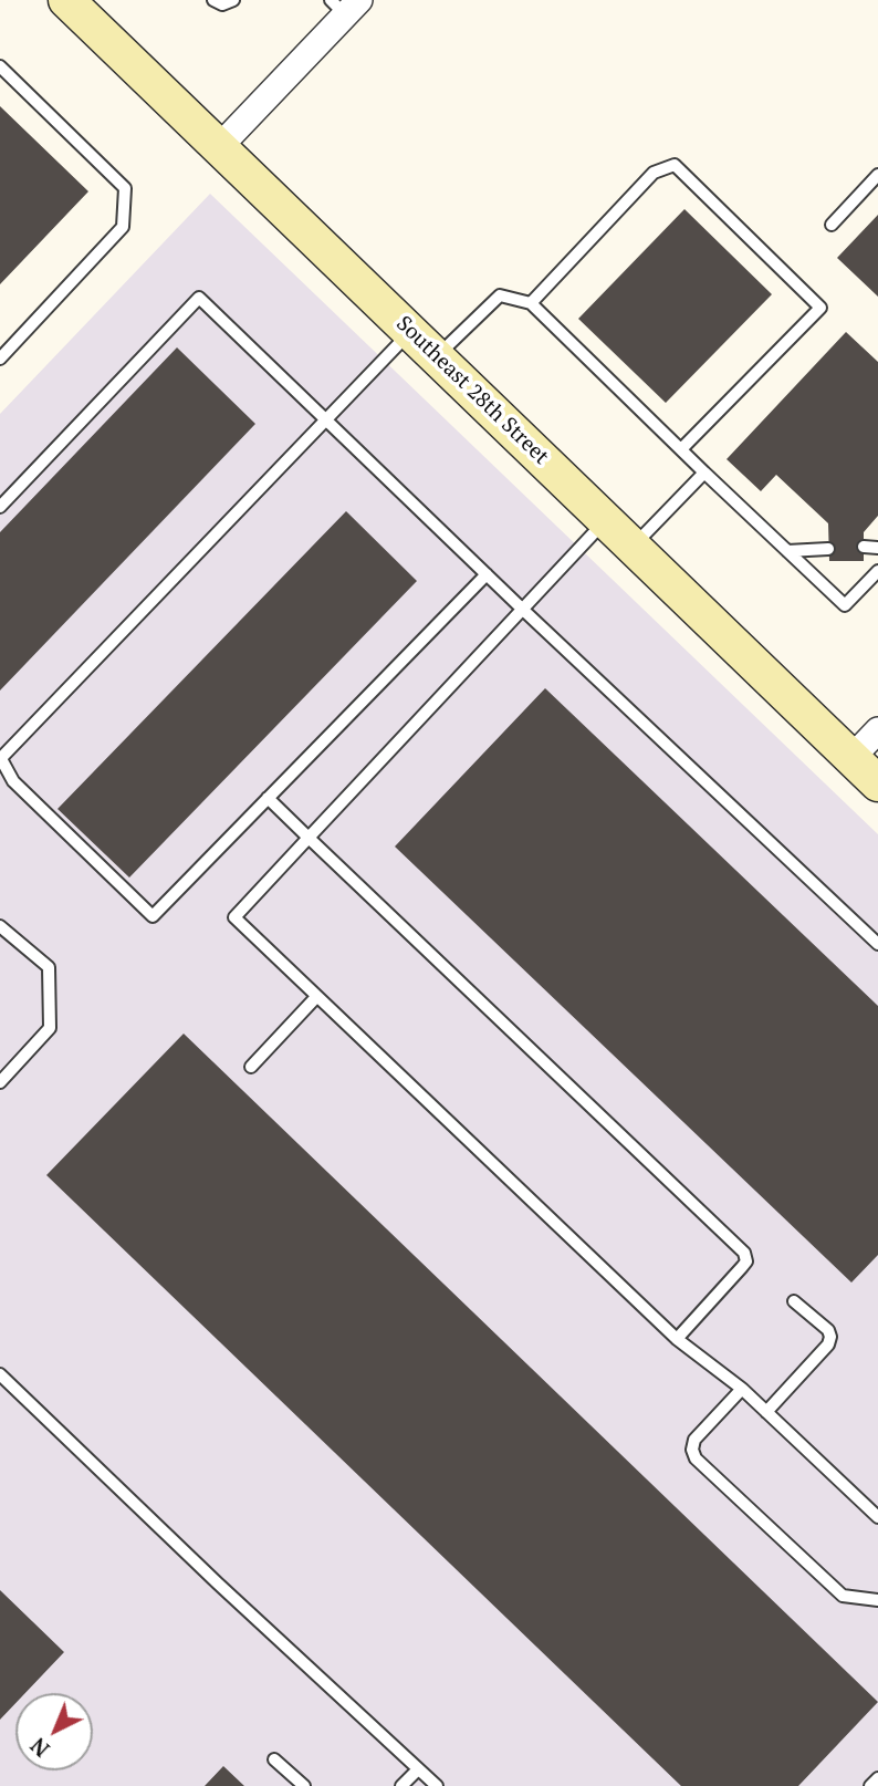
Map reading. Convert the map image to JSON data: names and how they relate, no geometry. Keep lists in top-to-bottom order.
{
  "streets": {
    "main road": ["Southeast 28th Street"]
  },
  "north": "bottom left"
}
